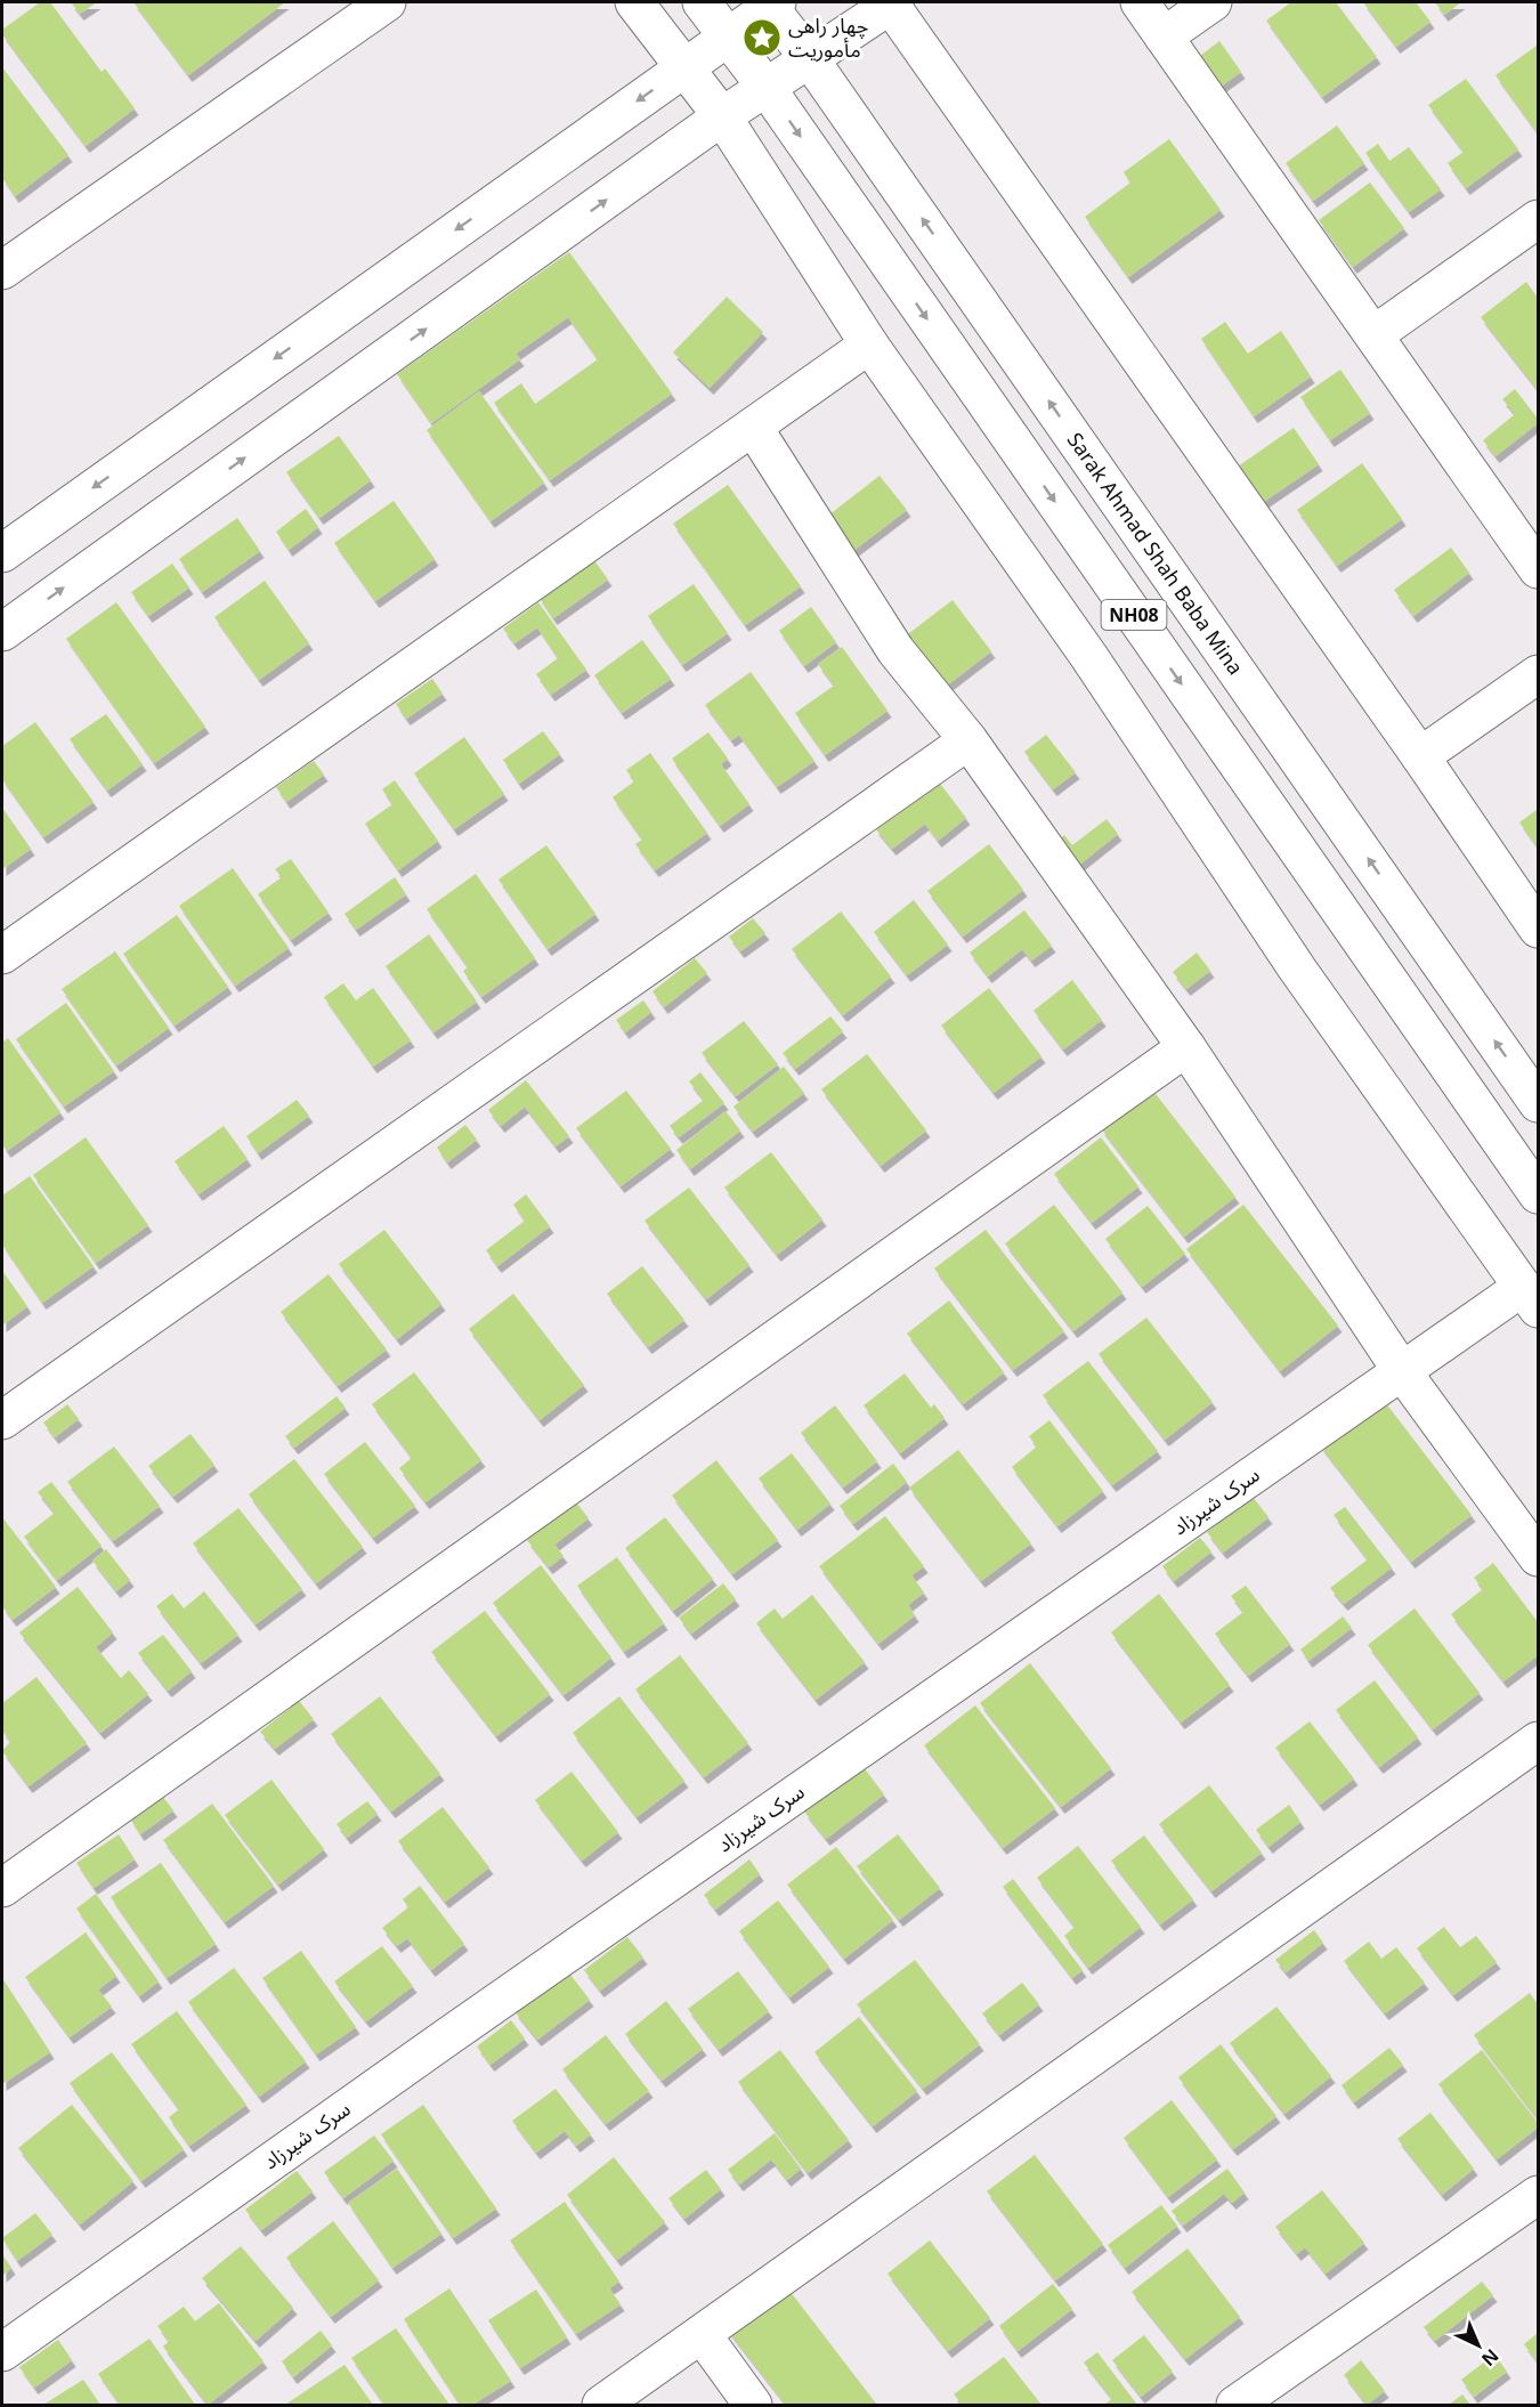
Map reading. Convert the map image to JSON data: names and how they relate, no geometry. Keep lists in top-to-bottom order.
{
  "streets": {
    "main road": ["Sarak Ahmad Shah Baba Mina", "NH08", "سرک شیرزاد"]
  },
  "places": {
    "place": ["چهار راهی مأموریت"]
  },
  "north": "bottom right"
}
